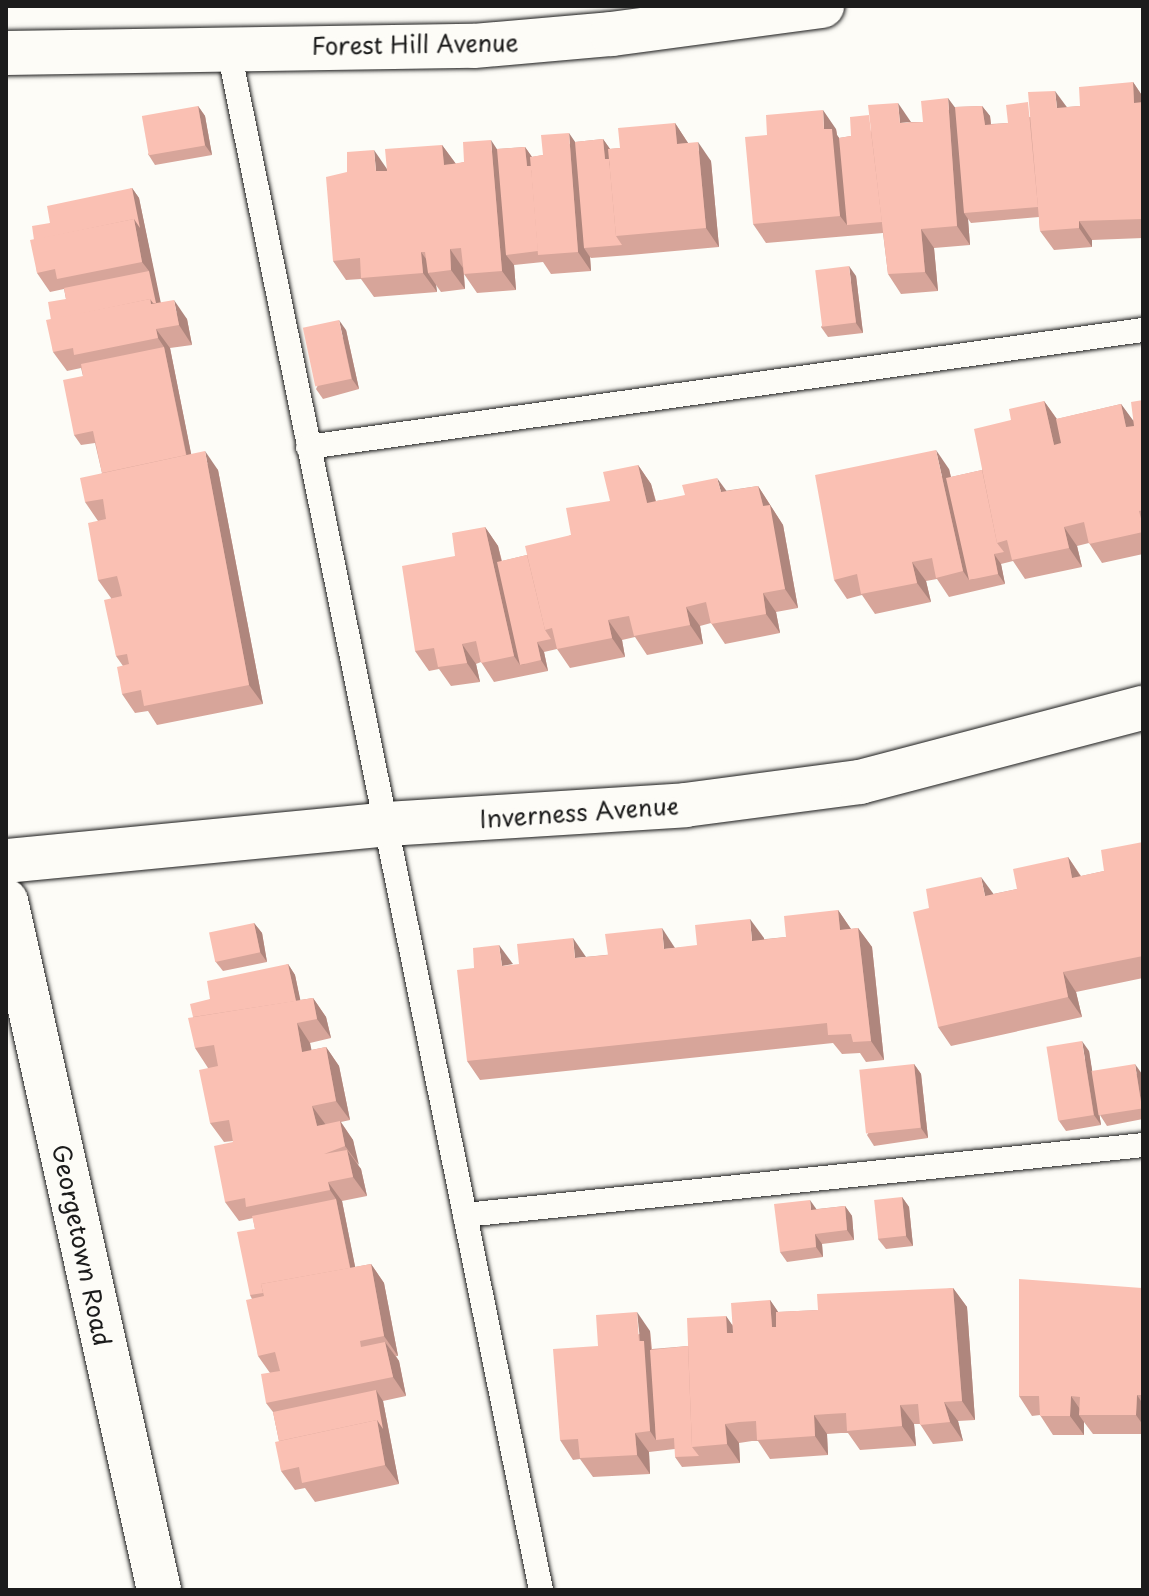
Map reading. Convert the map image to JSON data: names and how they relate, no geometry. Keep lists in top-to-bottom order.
{
  "streets": {
    "street": ["Forest Hill Avenue", "Inverness Avenue", "Georgetown Road"]
  }
}
